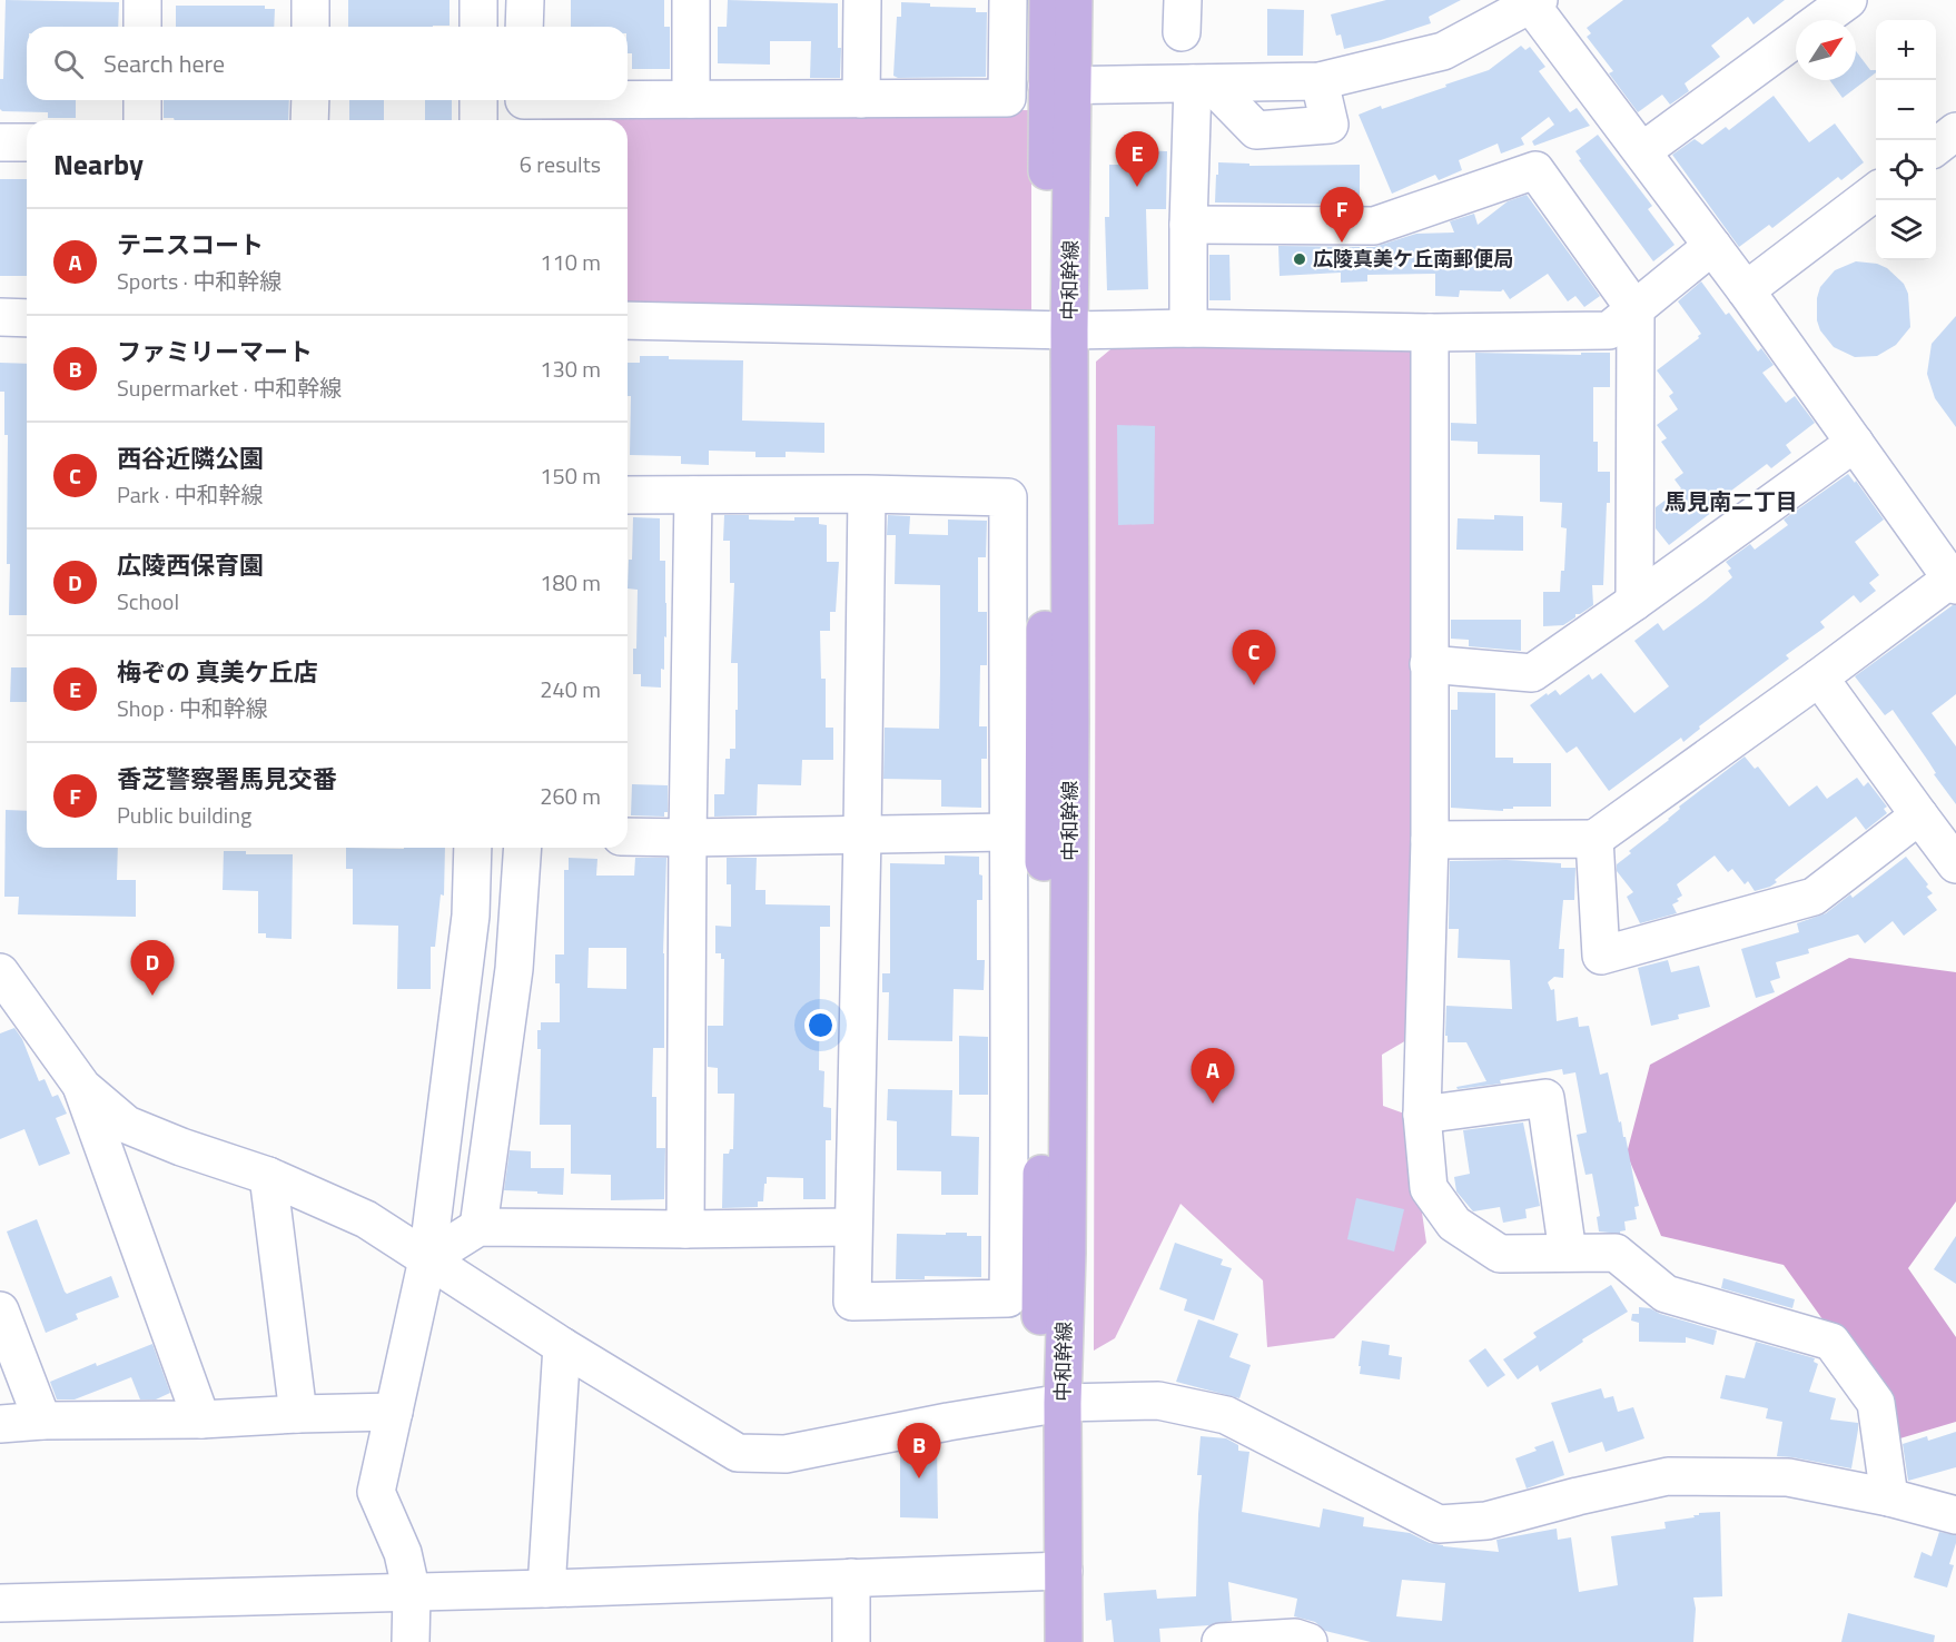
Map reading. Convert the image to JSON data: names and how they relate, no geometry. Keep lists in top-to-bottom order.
{
  "streets": {
    "main road": ["中和幹線"]
  },
  "districts": ["馬見南二丁目"],
  "places": ["広陵真美ケ丘南郵便局"],
  "north": "top right",
  "page": {
    "map_buttons": ["+", "−"],
    "search": "Search here",
    "heading": ["Nearby", "6 results"],
    "pins": [
      "E",
      "F",
      "C",
      "D",
      "A",
      "B"
    ],
    "list": [
      {
        "mark": "A",
        "name": "テニスコート",
        "note": "Sports · 中和幹線",
        "value": "110 m"
      },
      {
        "mark": "B",
        "name": "ファミリーマート",
        "note": "Supermarket · 中和幹線",
        "value": "130 m"
      },
      {
        "mark": "C",
        "name": "西谷近隣公園",
        "note": "Park · 中和幹線",
        "value": "150 m"
      },
      {
        "mark": "D",
        "name": "広陵西保育園",
        "note": "School",
        "value": "180 m"
      },
      {
        "mark": "E",
        "name": "梅ぞの 真美ケ丘店",
        "note": "Shop · 中和幹線",
        "value": "240 m"
      },
      {
        "mark": "F",
        "name": "香芝警察署馬見交番",
        "note": "Public building",
        "value": "260 m"
      }
    ]
  }
}
